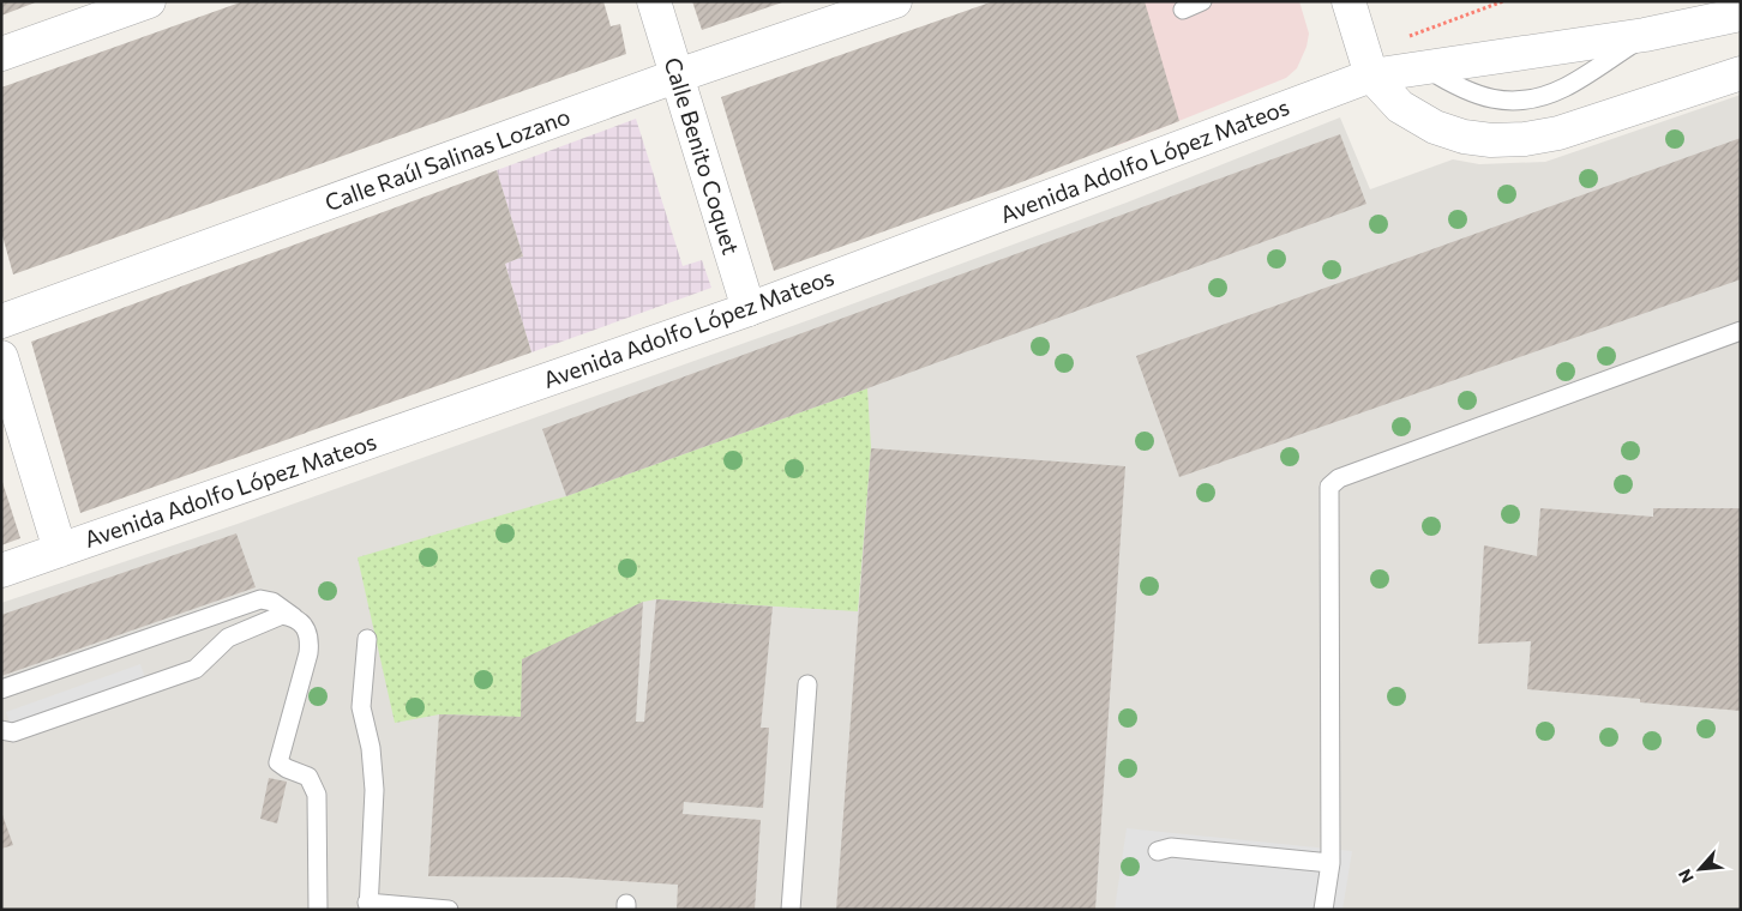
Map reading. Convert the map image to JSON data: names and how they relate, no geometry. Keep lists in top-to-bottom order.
{
  "streets": {
    "street": ["Calle Benito Coquet", "Calle Raúl Salinas Lozano", "Avenida Adolfo López Mateos"]
  },
  "crossings": [
    ["Calle Benito Coquet", "Calle Raúl Salinas Lozano"],
    ["Calle Benito Coquet", "Avenida Adolfo López Mateos"]
  ],
  "north": "bottom left"
}
